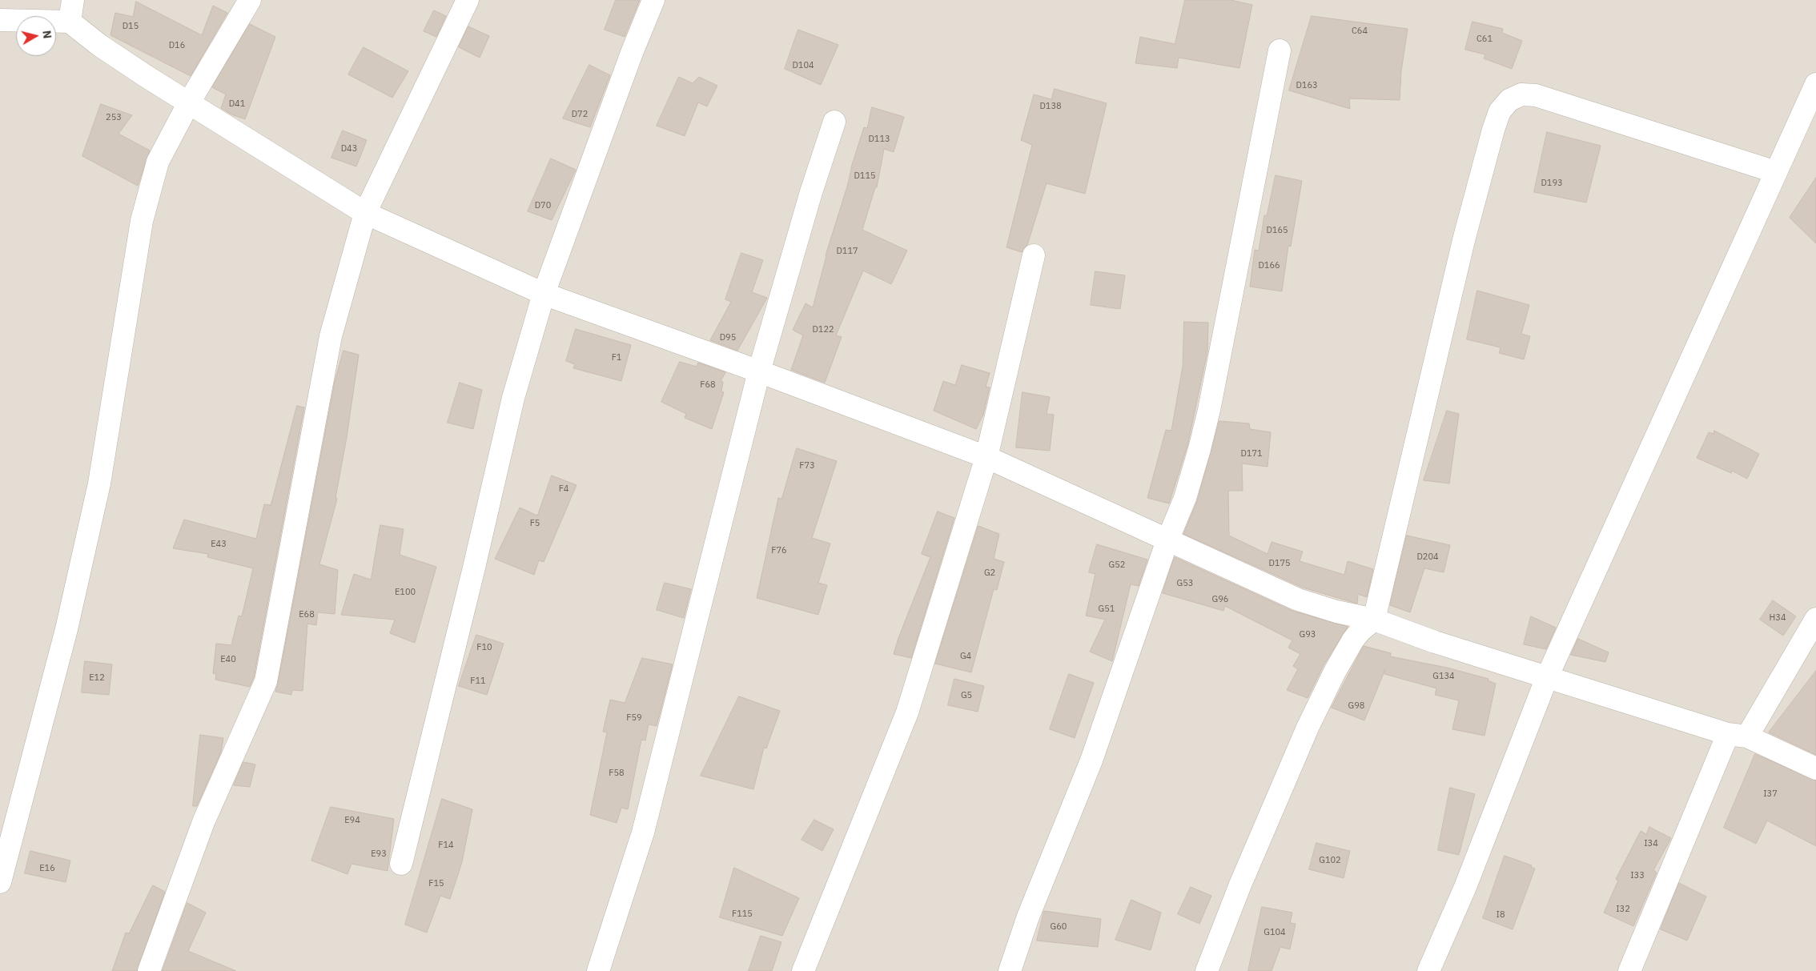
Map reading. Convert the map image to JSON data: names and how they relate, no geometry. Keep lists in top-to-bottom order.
{
  "house_numbers": [
    "D15",
    "C64",
    "C61",
    "D16",
    "D104",
    "D163",
    "D41",
    "D138",
    "D72",
    "253",
    "D113",
    "D43",
    "D115",
    "D193",
    "D70",
    "D165",
    "D117",
    "D166",
    "D122",
    "D95",
    "F1",
    "F68",
    "D171",
    "F73",
    "F4",
    "F5",
    "E43",
    "F76",
    "D204",
    "D175",
    "G52",
    "G2",
    "G53",
    "E100",
    "G96",
    "G51",
    "E68",
    "H34",
    "G93",
    "F10",
    "G4",
    "E40",
    "G134",
    "E12",
    "F11",
    "G5",
    "G98",
    "F59",
    "F58",
    "I37",
    "E94",
    "I34",
    "F14",
    "E93",
    "G102",
    "E16",
    "I33",
    "F15",
    "I32",
    "F115",
    "I8",
    "G60",
    "G104"
  ],
  "north": "right"
}
